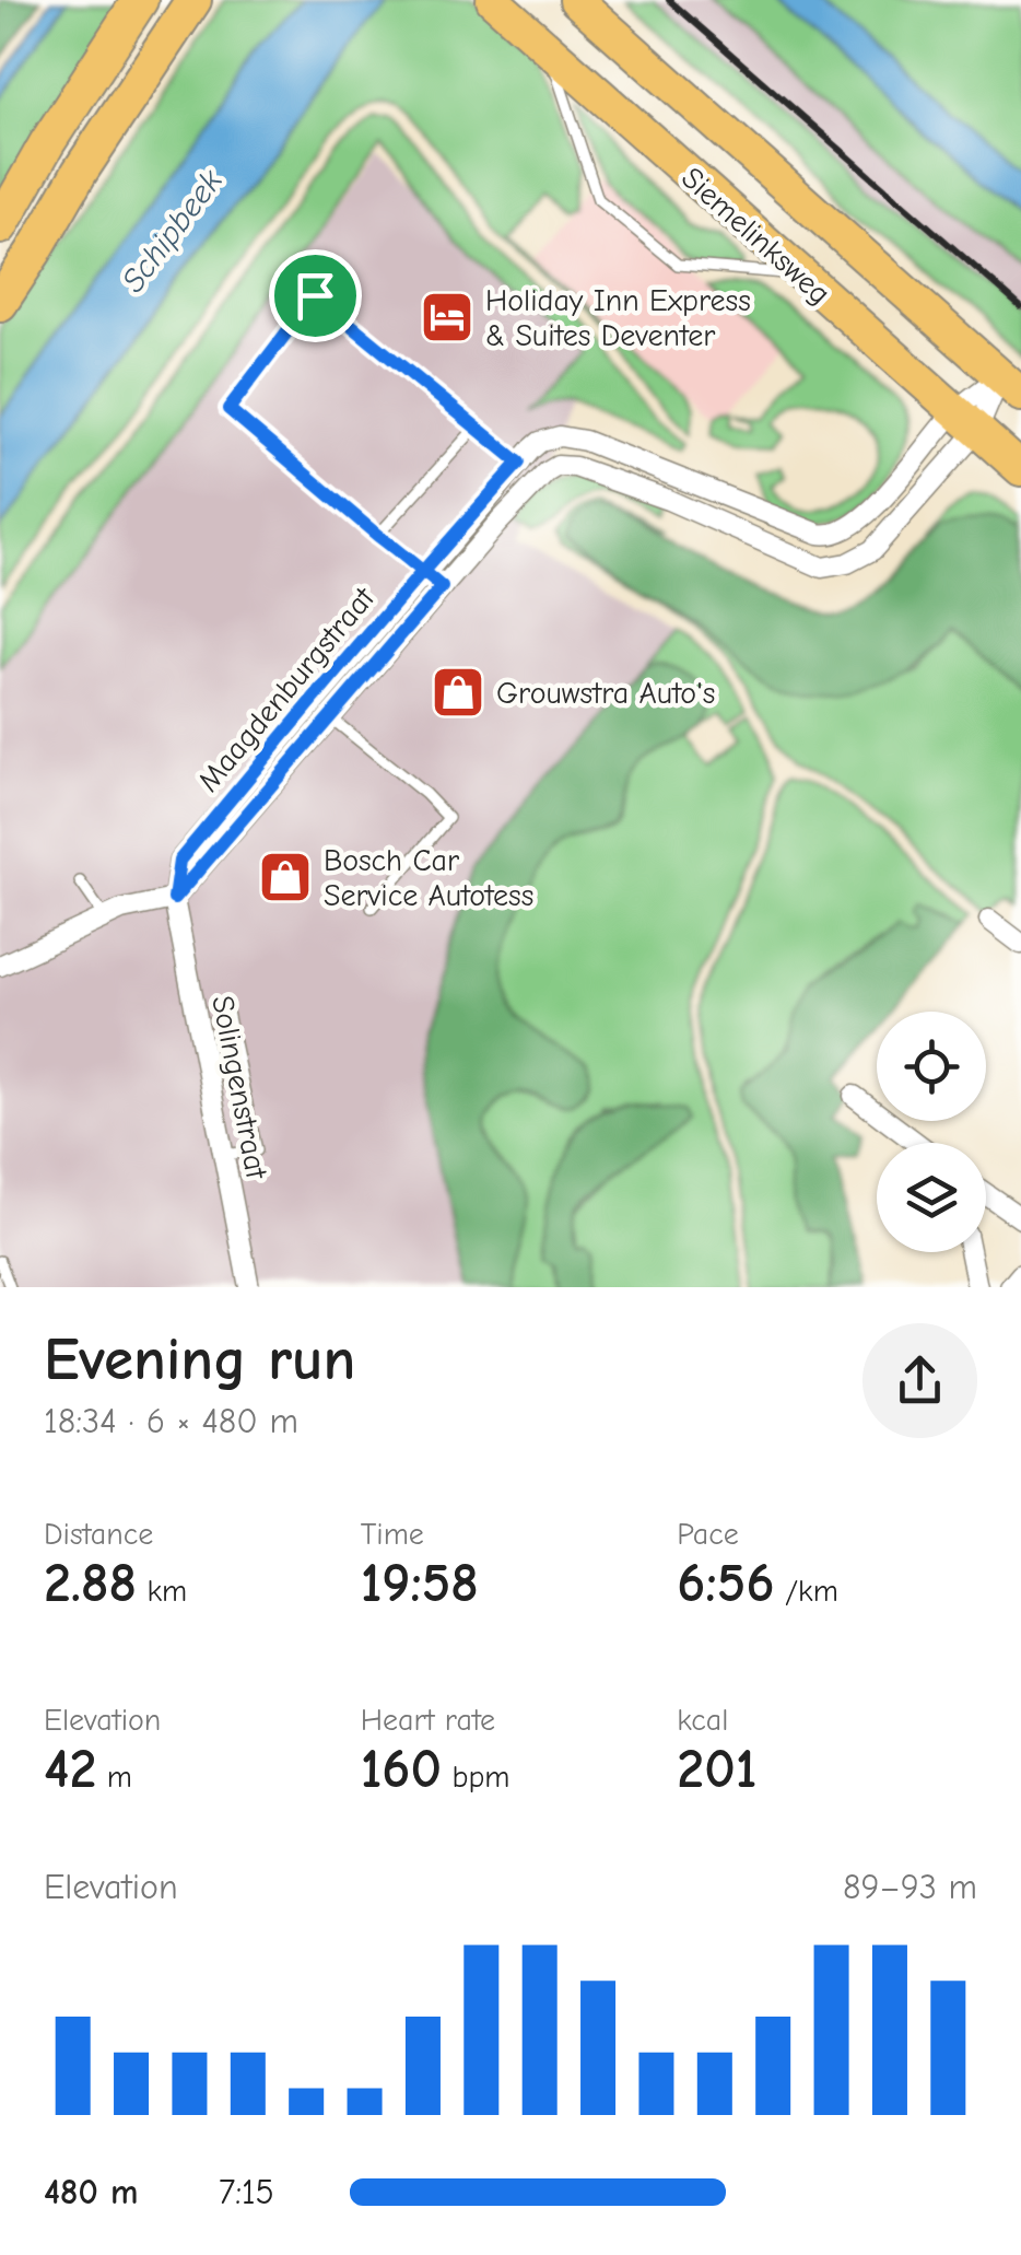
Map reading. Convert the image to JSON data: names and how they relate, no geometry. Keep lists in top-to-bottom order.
{
  "streets": {
    "main road": ["Siemelinksweg"],
    "street": ["Maagdenburgstraat", "Solingenstraat"]
  },
  "crossings": [
    ["Siemelinksweg", "Maagdenburgstraat"],
    ["Maagdenburgstraat", "Solingenstraat"]
  ],
  "water": ["Schipbeek"],
  "places": {
    "hotel": ["Holiday Inn Express & Suites Deventer"],
    "shop": ["Grouwstra Auto's", "Bosch Car Service Autotess"]
  },
  "page": {
    "heading": ["Evening run", "18:34 · 6 × 480 m"],
    "stats": [
      ["Distance", "2.88 km"],
      ["Time", "19:58"],
      ["Pace", "6:56 /km"],
      ["Elevation", "42 m"],
      ["Heart rate", "160 bpm"],
      ["kcal", "201"]
    ],
    "chart": ["Elevation", "89–93 m"],
    "list": [
      {
        "name": "480 m",
        "note": "7:15"
      }
    ]
  }
}
